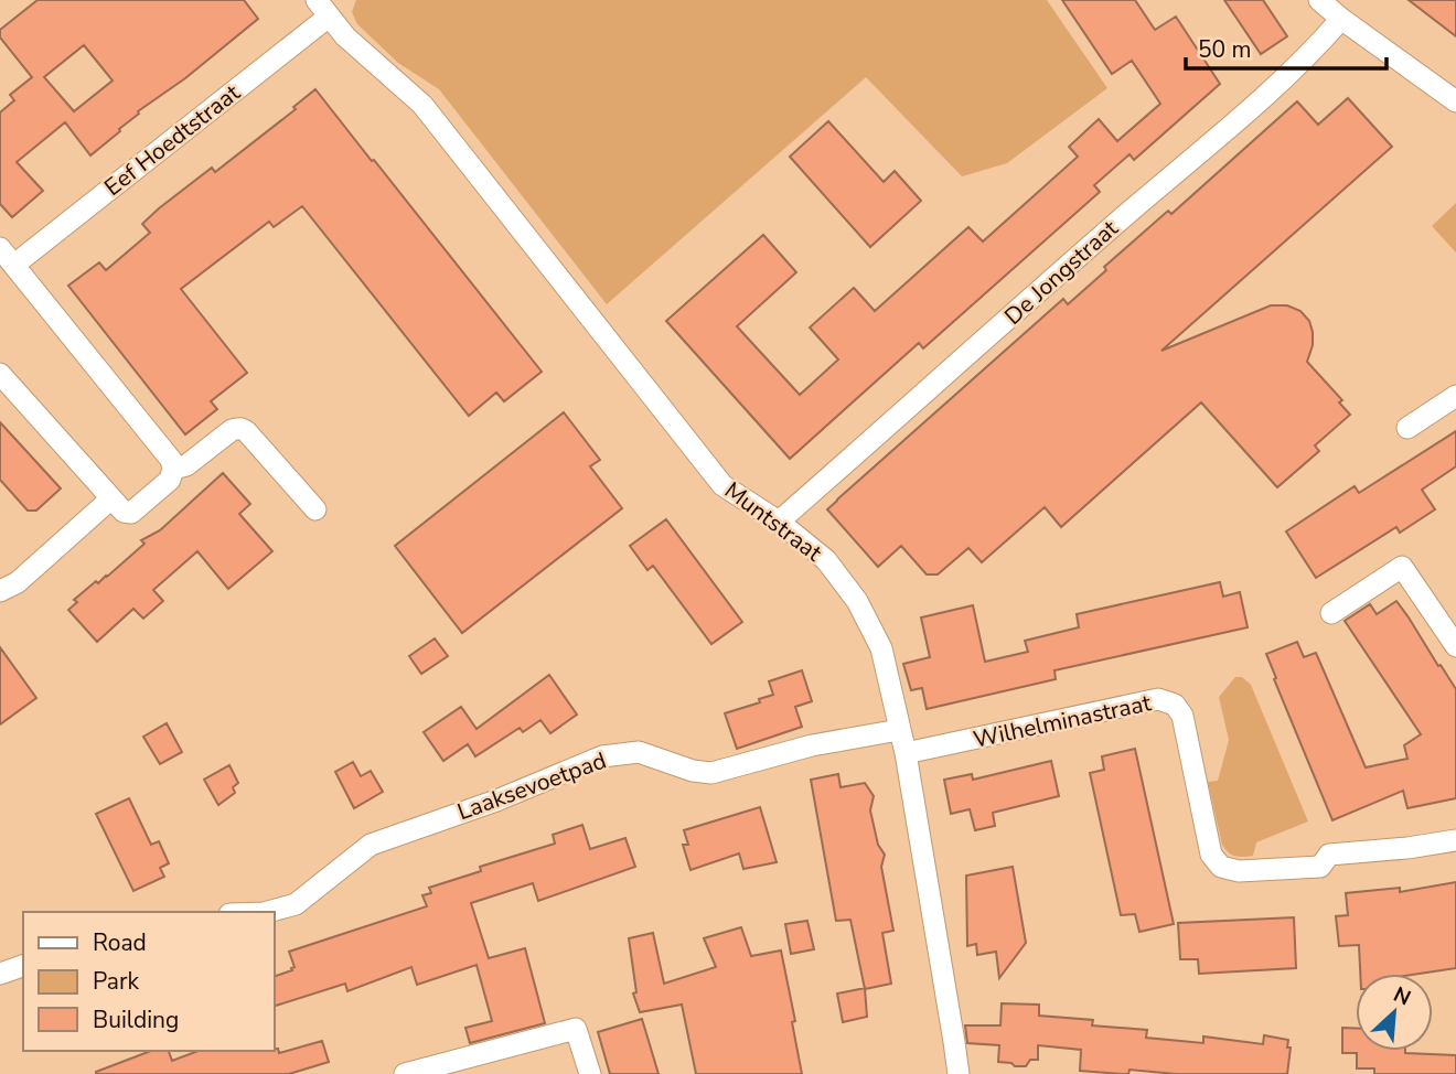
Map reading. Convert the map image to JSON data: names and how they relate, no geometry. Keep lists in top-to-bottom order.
{
  "streets": {
    "street": [
      "Eef Hoedtstraat",
      "De Jongstraat",
      "Muntstraat",
      "Wilhelminastraat",
      "Laaksevoetpad"
    ]
  },
  "crossings": [
    ["Eef Hoedtstraat", "Muntstraat"],
    ["De Jongstraat", "Muntstraat"],
    ["Muntstraat", "Wilhelminastraat"],
    ["Muntstraat", "Laaksevoetpad"]
  ],
  "legend": ["Road", "Park", "Building"],
  "scale_bar": "50 m",
  "north": "top right"
}
